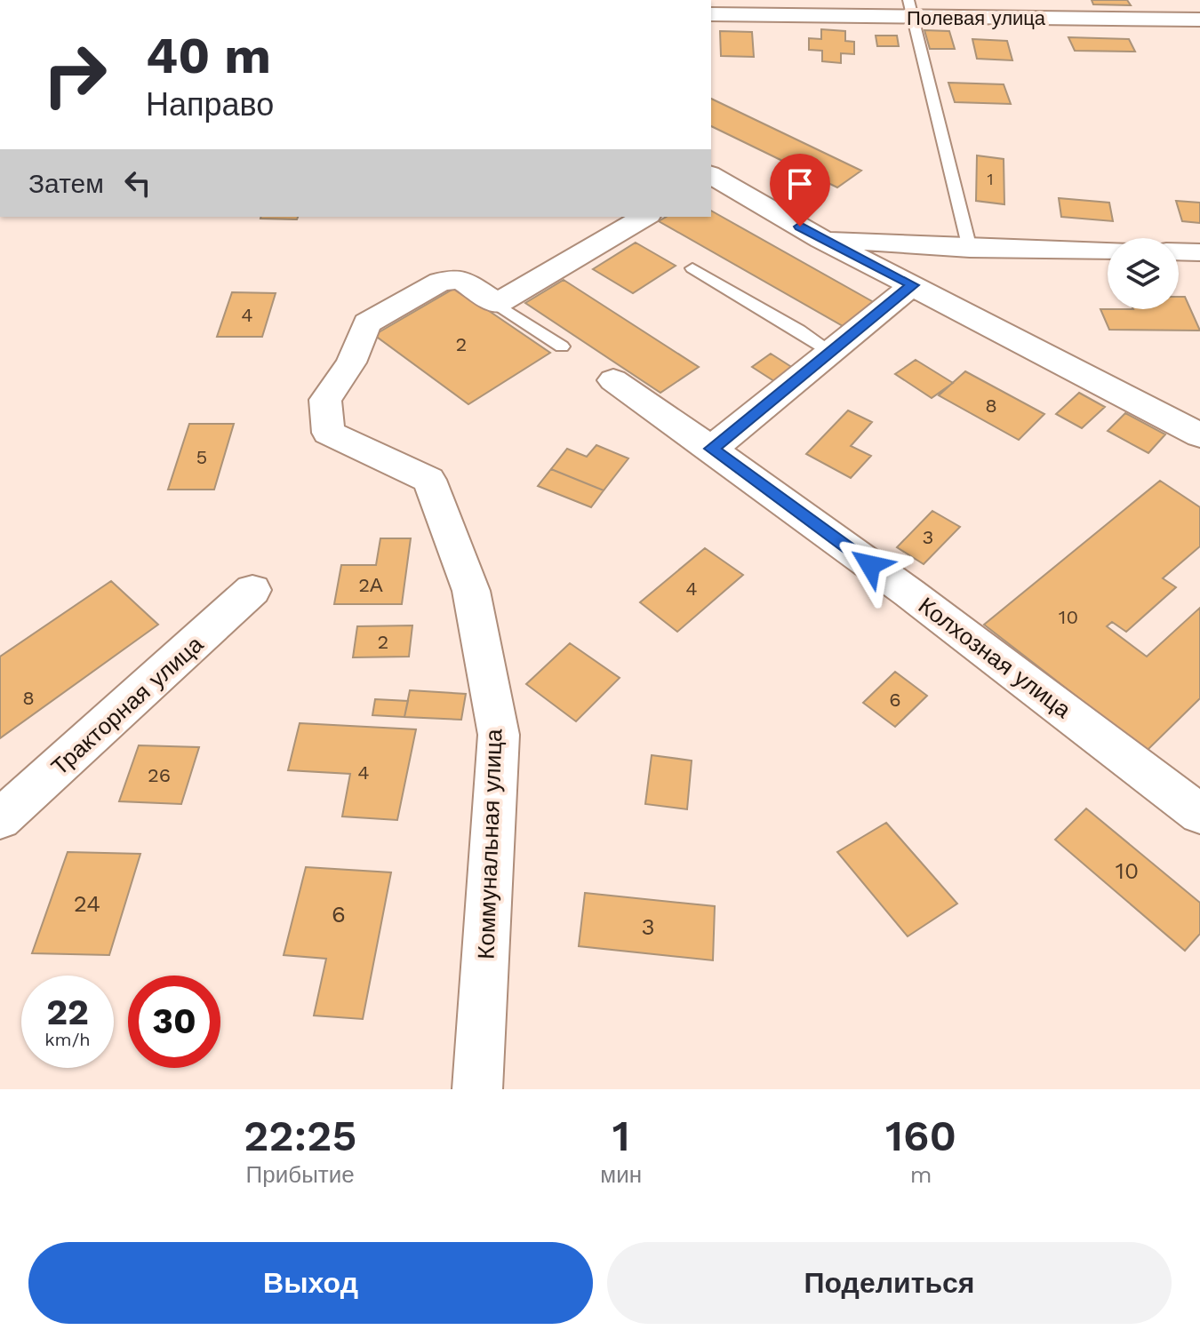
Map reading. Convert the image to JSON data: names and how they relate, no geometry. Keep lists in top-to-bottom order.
{
  "streets": {
    "street": [
      "Полевая улица",
      "Колхозная улица",
      "Тракторная улица",
      "Коммунальная улица"
    ]
  },
  "house_numbers": [
    "1",
    "4",
    "2",
    "8",
    "5",
    "3",
    "2А",
    "4",
    "10",
    "2",
    "8",
    "6",
    "4",
    "26",
    "10",
    "24",
    "6",
    "3"
  ],
  "page": {
    "turn": ["40 m", "Направо"],
    "then": "Затем",
    "speed": "22 km/h",
    "limit": "30",
    "eta": [
      "22:25",
      "Прибытие",
      "1",
      "мин",
      "160",
      "m"
    ],
    "buttons": ["Выход", "Поделиться"]
  }
}
